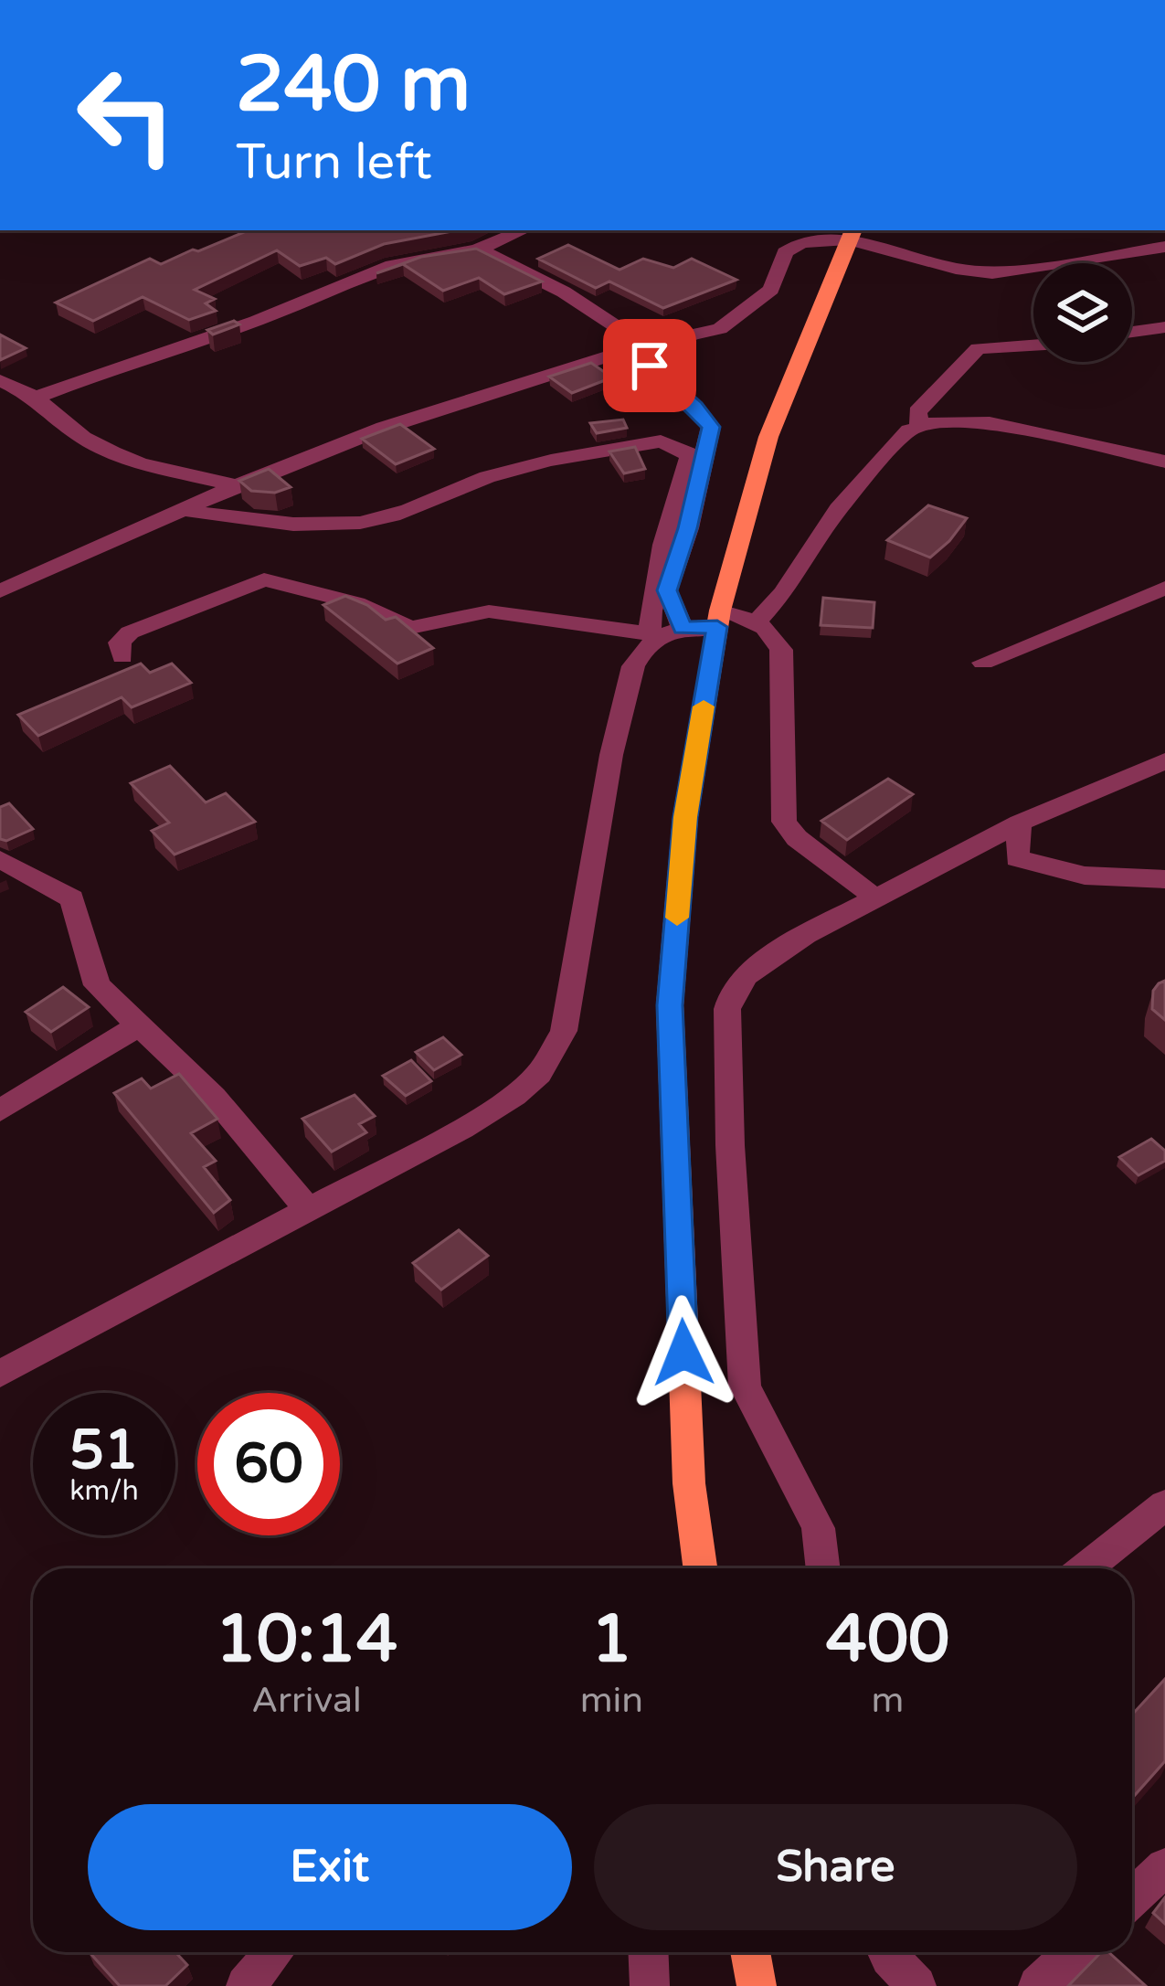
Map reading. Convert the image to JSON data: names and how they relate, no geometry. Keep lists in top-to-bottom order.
{
  "page": {
    "turn": ["240 m", "Turn left"],
    "speed": "51 km/h",
    "limit": "60",
    "eta": [
      "10:14",
      "Arrival",
      "1",
      "min",
      "400",
      "m"
    ],
    "buttons": ["Exit", "Share"]
  }
}
